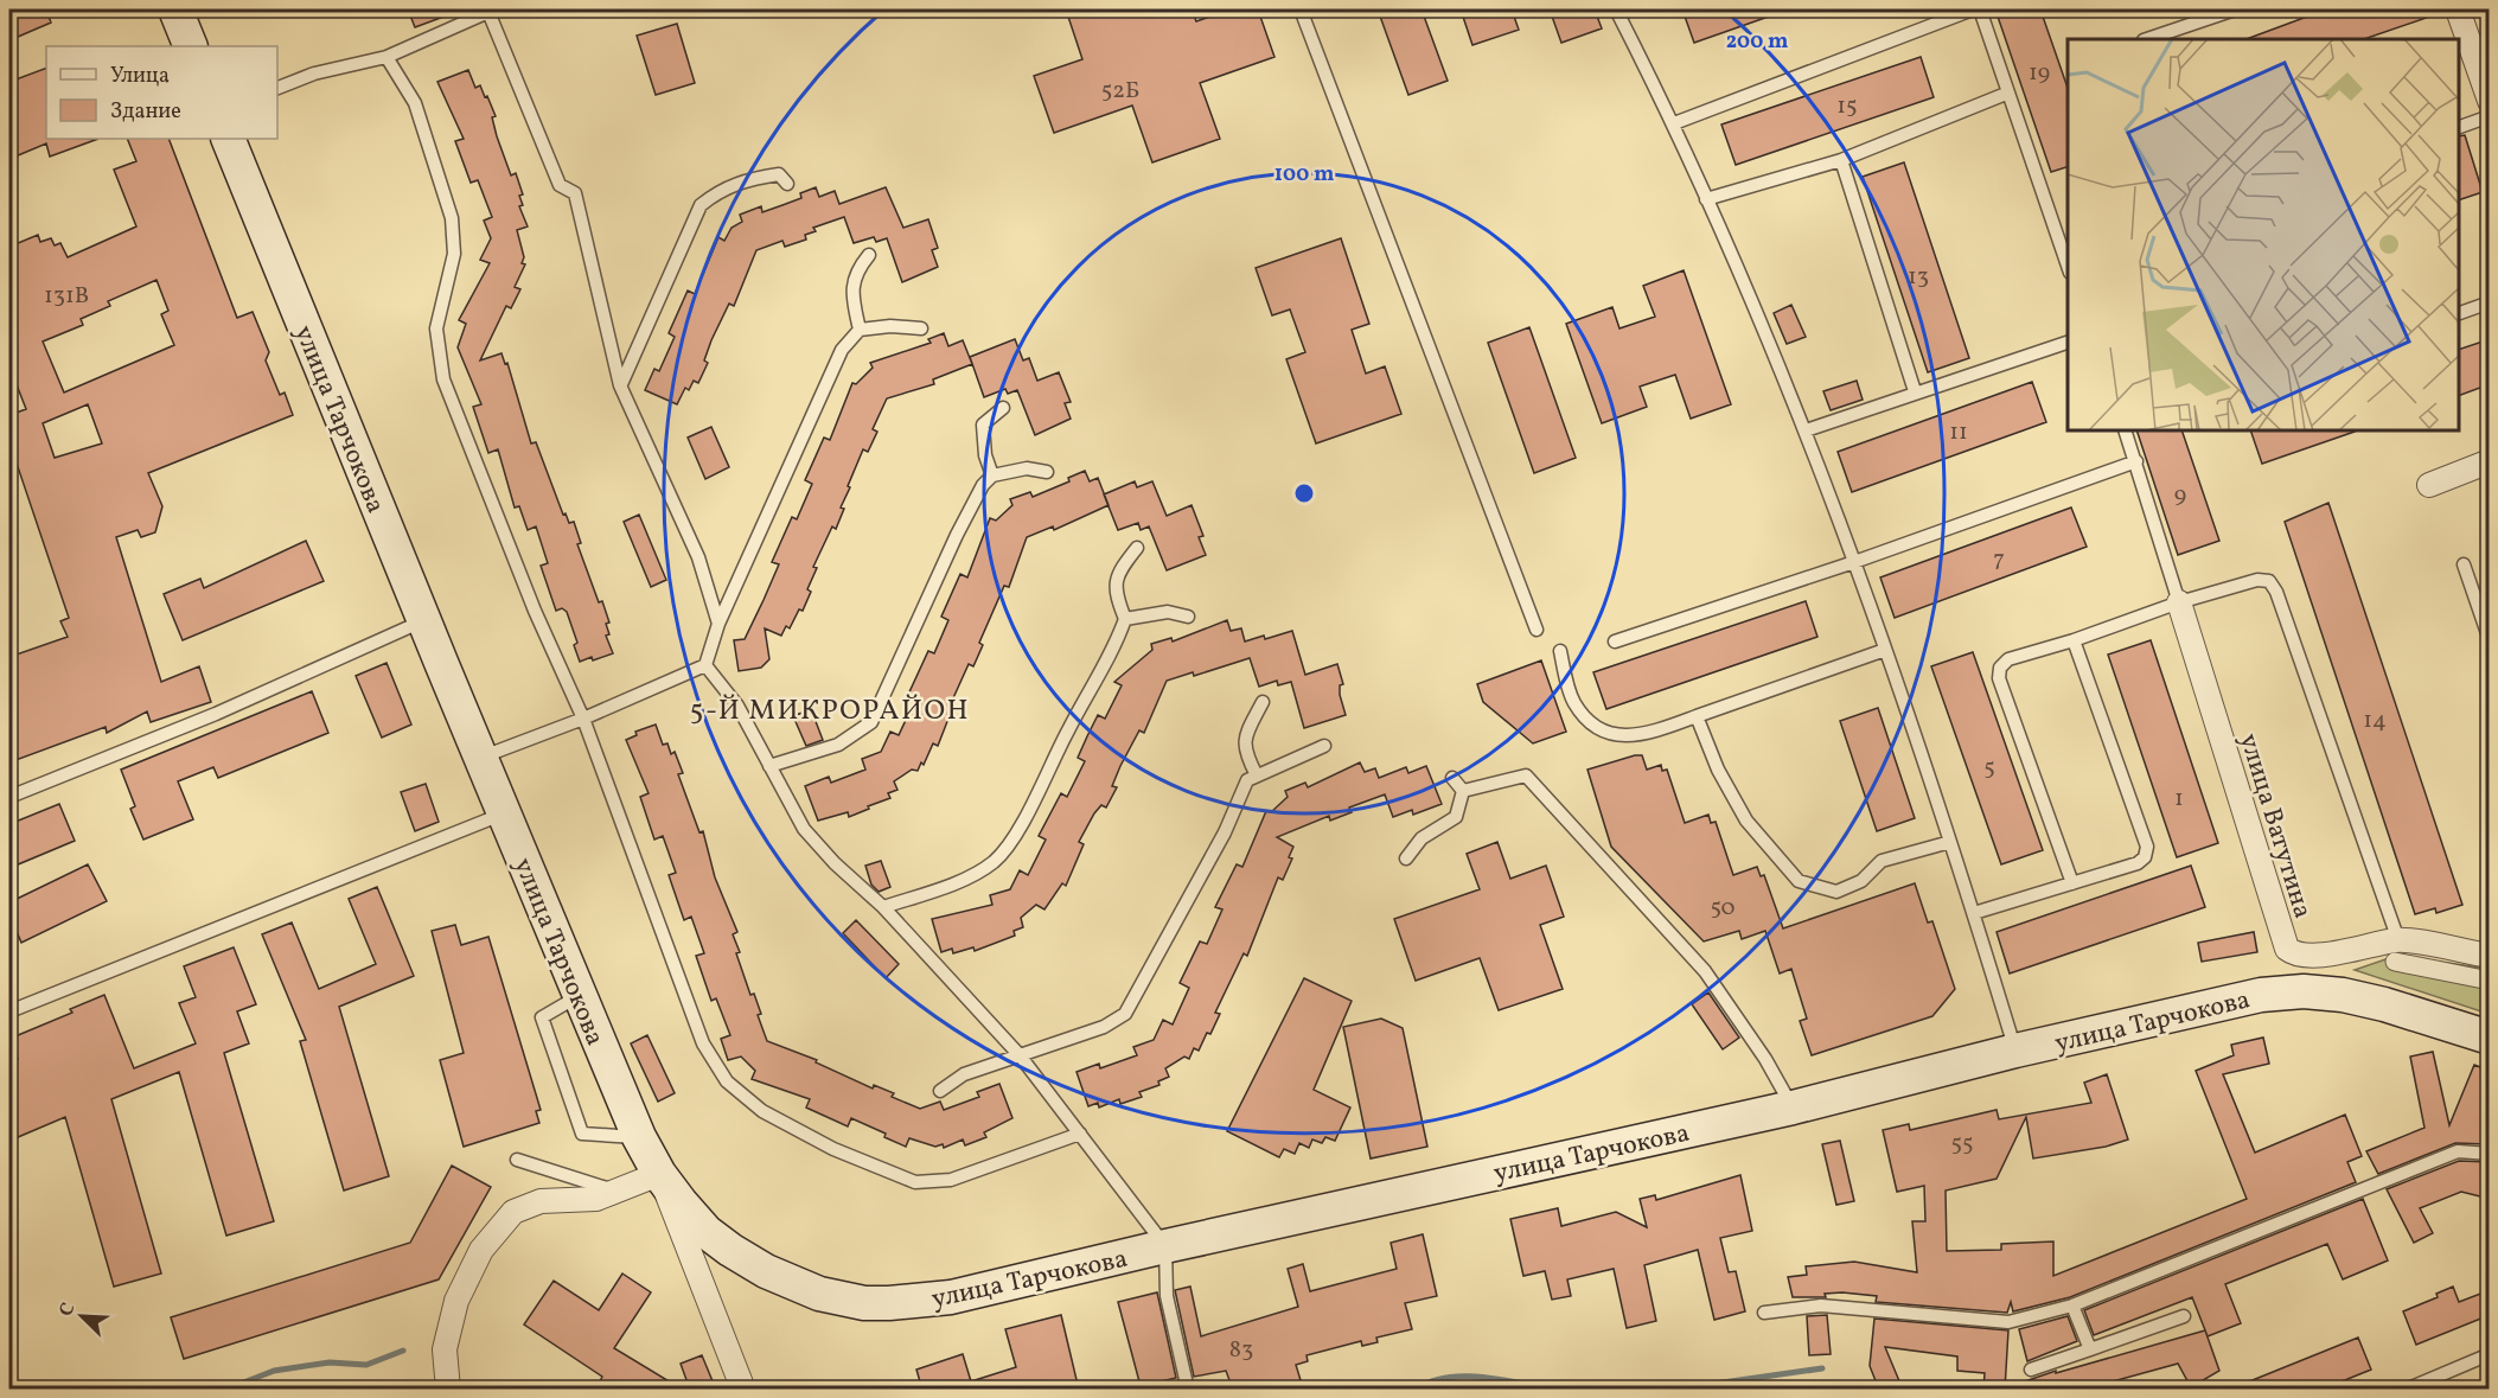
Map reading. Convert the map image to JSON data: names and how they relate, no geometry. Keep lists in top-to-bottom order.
{
  "streets": {
    "main road": ["улица Тарчокова"],
    "street": ["улица Ватутина"]
  },
  "districts": ["5-Й МИКРОРАЙОН"],
  "house_numbers": [
    "19",
    "52Б",
    "15",
    "13",
    "131В",
    "11",
    "9",
    "7",
    "14",
    "5",
    "1",
    "50",
    "55",
    "83"
  ],
  "legend": ["Улица", "Здание"],
  "north": "top left",
  "rings": ["200 m", "100 m"]
}
